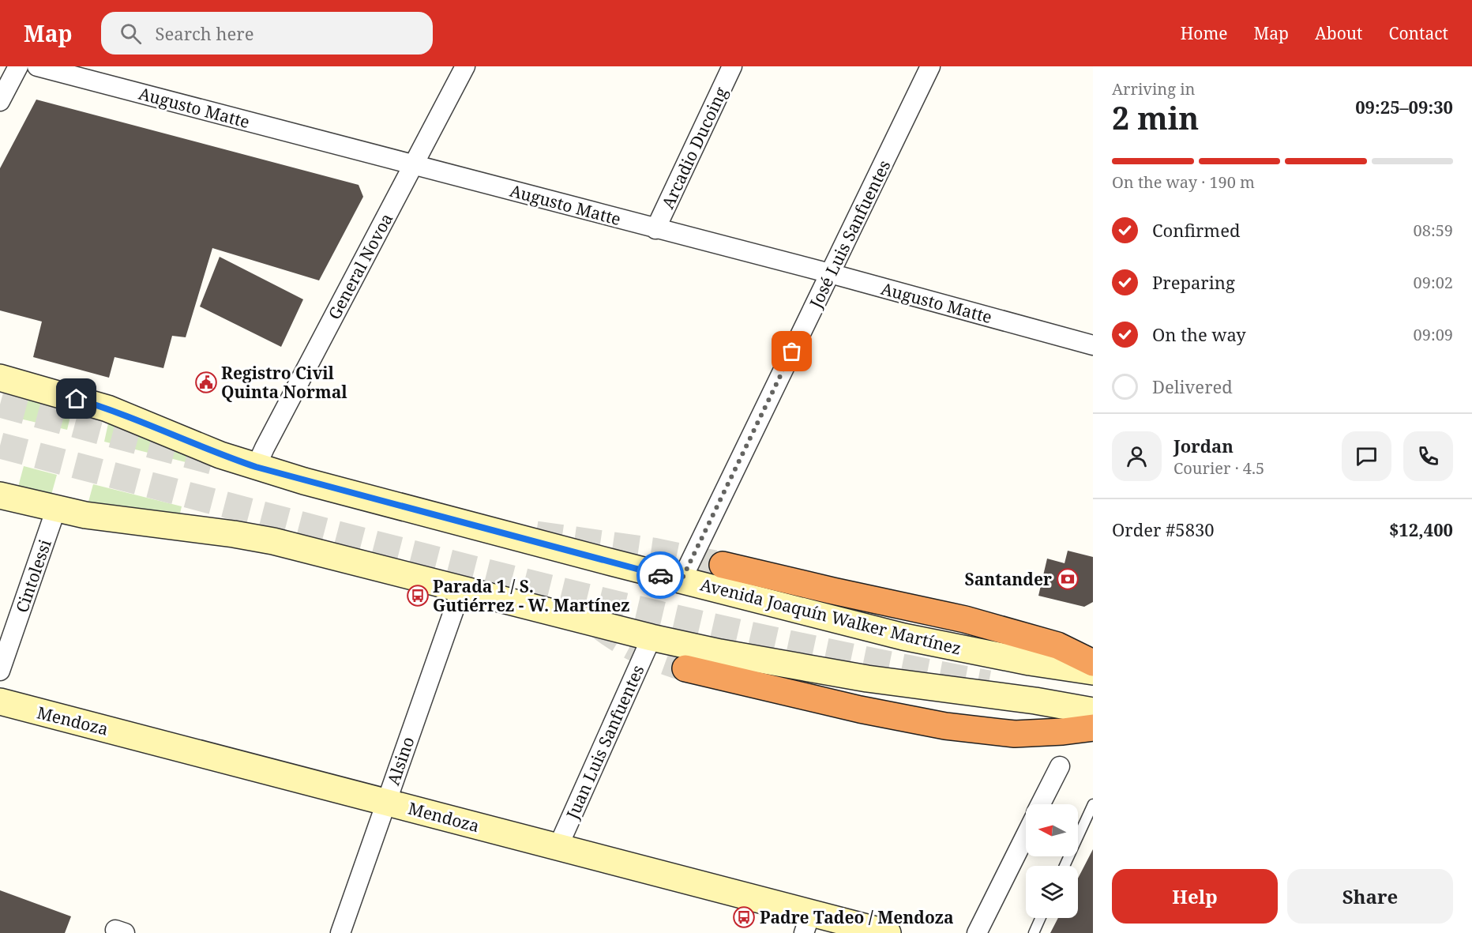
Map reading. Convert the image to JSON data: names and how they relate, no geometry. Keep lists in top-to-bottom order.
{
  "streets": {
    "main road": ["Avenida Joaquín Walker Martínez", "Mendoza"],
    "street": [
      "Augusto Matte",
      "Arcadio Ducoing",
      "José Luis Sanfuentes",
      "General Novoa",
      "Cintolessi",
      "Juan Luis Sanfuentes",
      "Alsino"
    ]
  },
  "crossings": [
    ["Augusto Matte", "Arcadio Ducoing"],
    ["Augusto Matte", "José Luis Sanfuentes"],
    ["Augusto Matte", "General Novoa"],
    ["José Luis Sanfuentes", "Avenida Joaquín Walker Martínez"],
    ["General Novoa", "Avenida Joaquín Walker Martínez"],
    ["Mendoza", "Juan Luis Sanfuentes"],
    ["Mendoza", "Alsino"]
  ],
  "places": {
    "public building": ["Registro Civil Quinta Normal"],
    "bank": ["Santander"],
    "bus stop": ["Parada 1 / S. Gutiérrez - W. Martínez", "Padre Tadeo / Mendoza"]
  },
  "north": "left",
  "page": {
    "header": "Map",
    "search": "Search here",
    "nav": [
      "Home",
      "Map",
      "About",
      "Contact"
    ],
    "heading": ["2 min", "Arriving in", "09:25–09:30"],
    "panel": [
      "Jordan",
      "Courier · 4.5",
      "Order #5830",
      "$12,400"
    ],
    "bar": "On the way · 190 m",
    "list": [
      ["Confirmed", "08:59"],
      ["Preparing", "09:02"],
      ["On the way", "09:09"],
      "Delivered"
    ],
    "buttons": ["Help", "Share"]
  }
}
